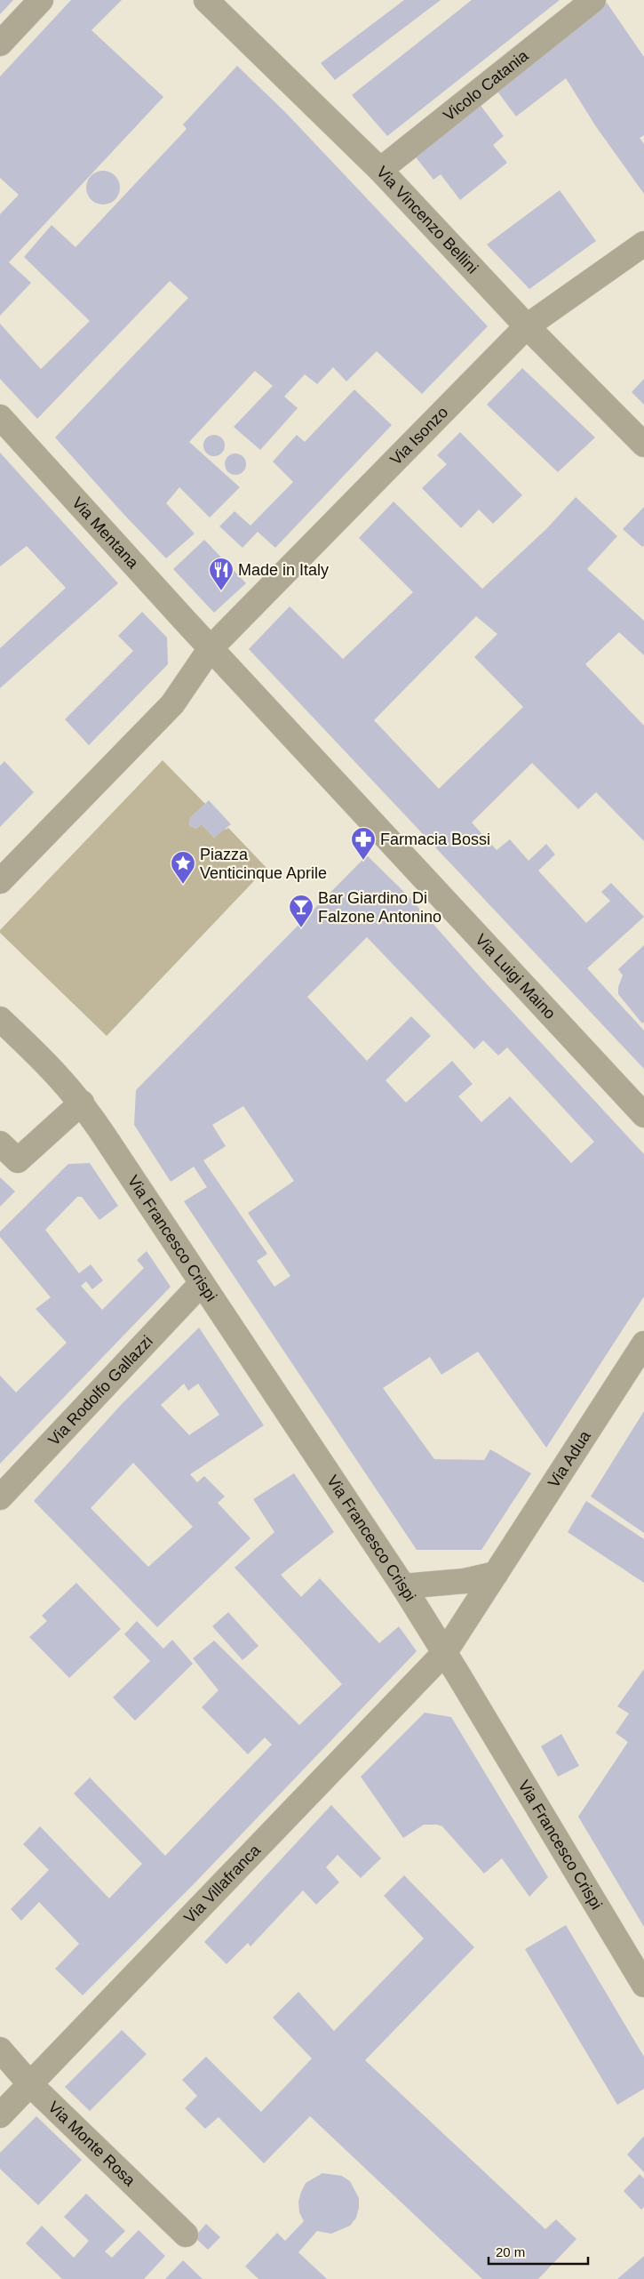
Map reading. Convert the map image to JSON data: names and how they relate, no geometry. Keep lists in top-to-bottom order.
{
  "streets": {
    "street": [
      "Vicolo Catania",
      "Via Vincenzo Bellini",
      "Via Isonzo",
      "Via Mentana",
      "Via Luigi Maino",
      "Via Francesco Crispi",
      "Via Rodolfo Gallazzi",
      "Via Adua",
      "Via Villafranca",
      "Via Monte Rosa"
    ]
  },
  "crossings": [
    ["Vicolo Catania", "Via Vincenzo Bellini"],
    ["Via Vincenzo Bellini", "Via Isonzo"],
    ["Via Isonzo", "Via Mentana"],
    ["Via Isonzo", "Via Luigi Maino"],
    ["Via Mentana", "Via Luigi Maino"],
    ["Via Francesco Crispi", "Via Rodolfo Gallazzi"],
    ["Via Francesco Crispi", "Via Adua"],
    ["Via Francesco Crispi", "Via Villafranca"],
    ["Via Adua", "Via Villafranca"],
    ["Via Villafranca", "Via Monte Rosa"]
  ],
  "places": {
    "restaurant": ["Made in Italy"],
    "pharmacy": ["Farmacia Bossi"],
    "place": ["Piazza Venticinque Aprile"],
    "bar": ["Bar Giardino Di Falzone Antonino"]
  },
  "scale_bar": "20 m"
}
